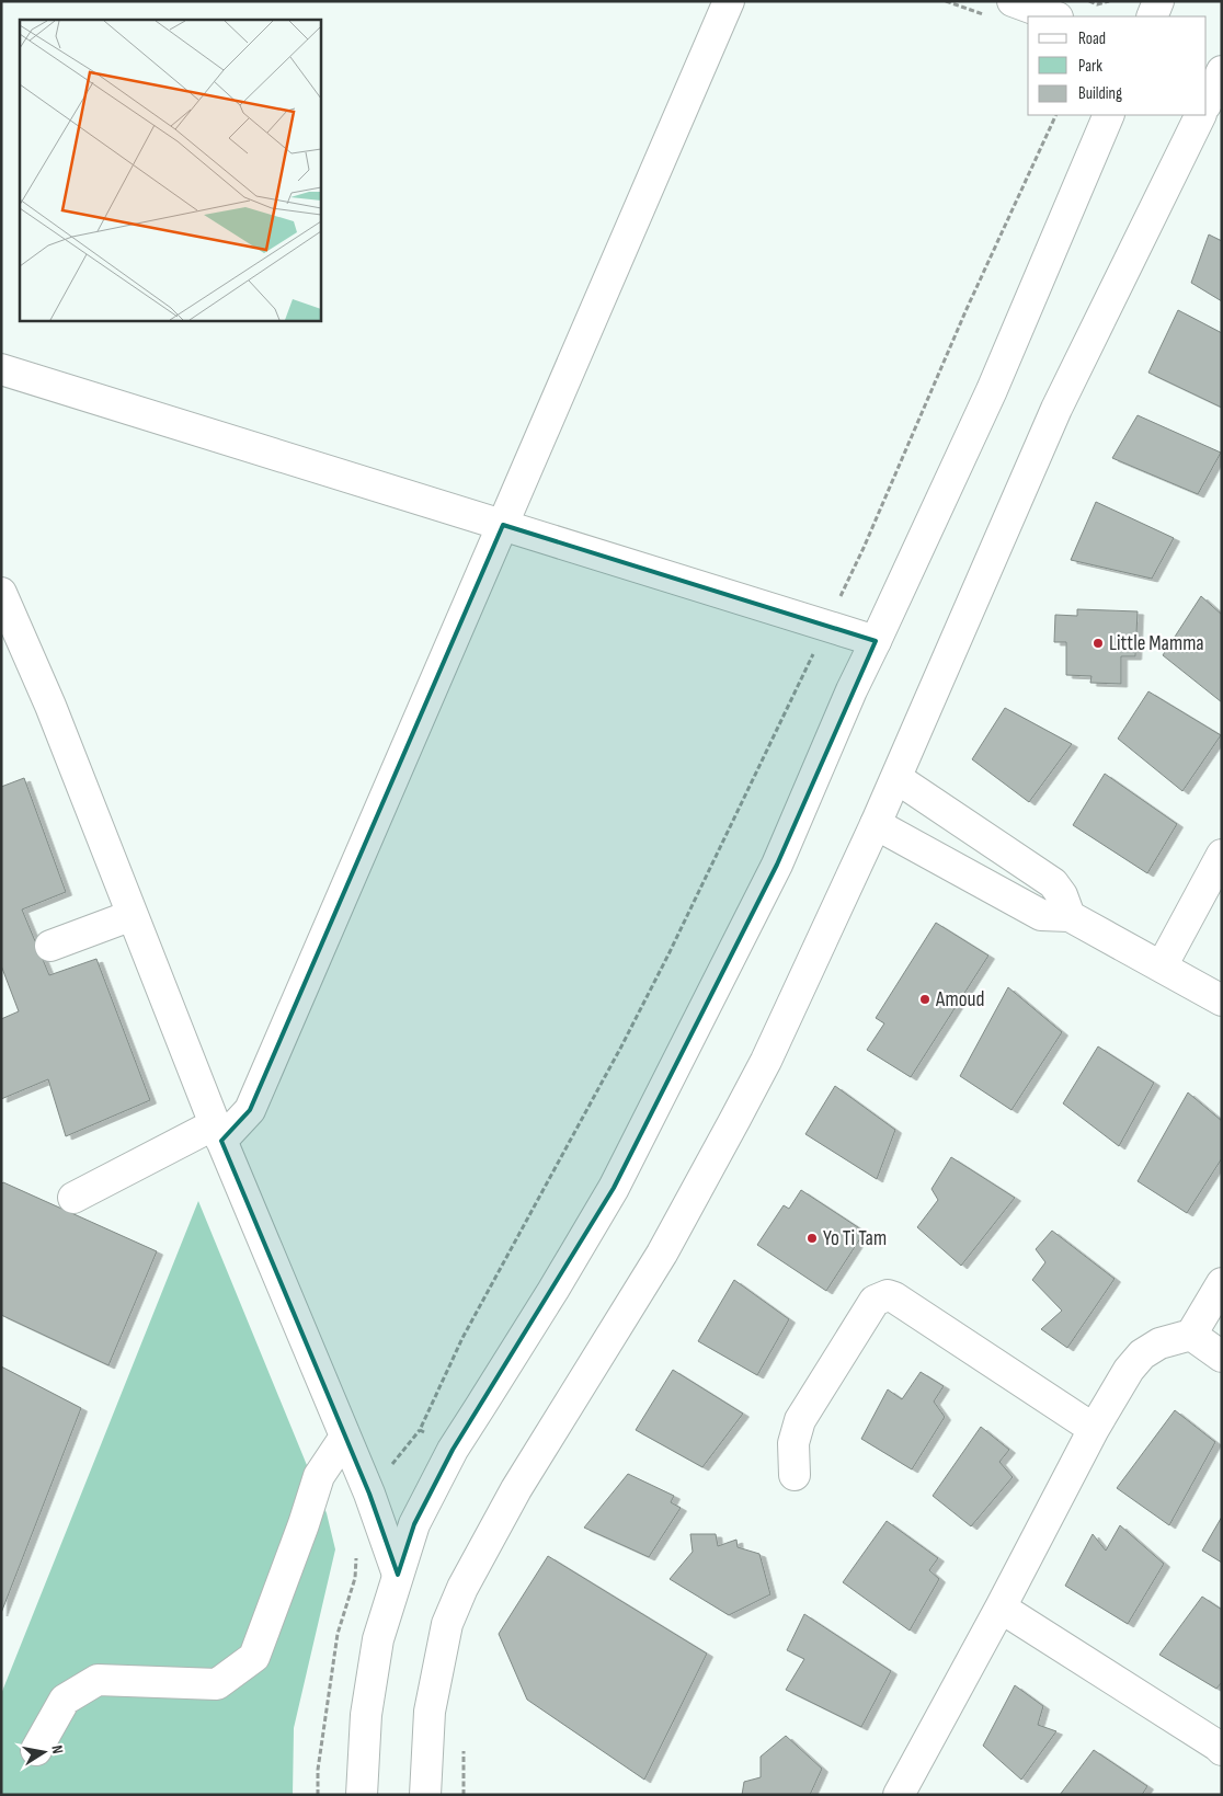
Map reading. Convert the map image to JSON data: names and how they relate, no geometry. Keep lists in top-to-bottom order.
{
  "places": ["Little Mamma", "Amoud", "Yo Ti Tam"],
  "legend": ["Road", "Park", "Building"],
  "north": "right"
}
